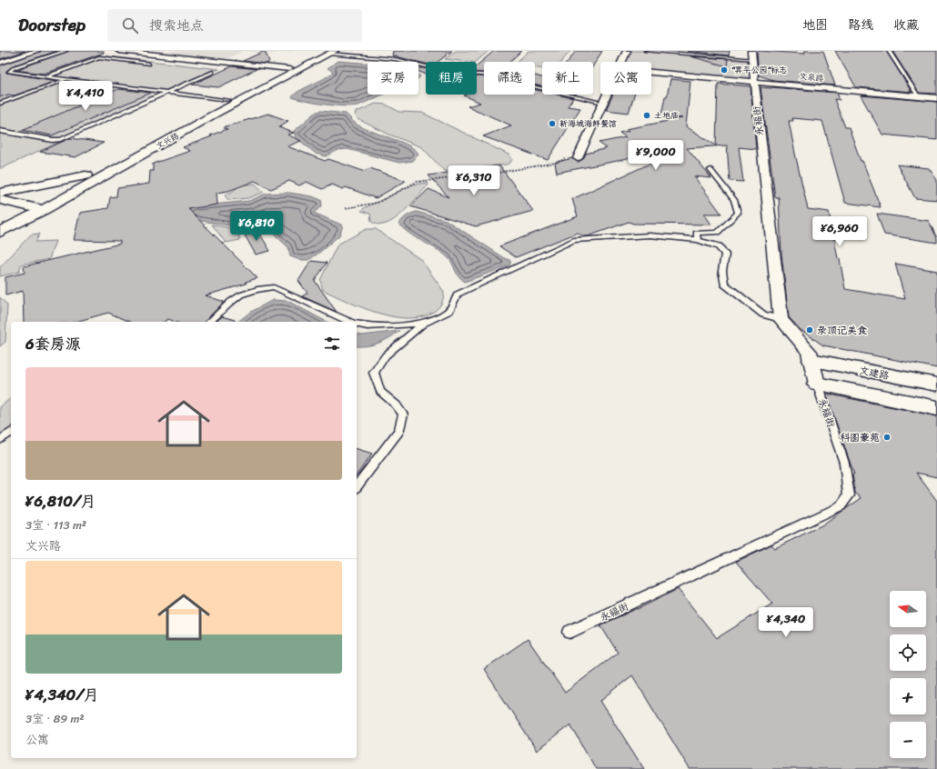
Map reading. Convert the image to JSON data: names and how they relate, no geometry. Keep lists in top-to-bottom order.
{
  "streets": {
    "street": [
      "文泉路",
      "永福街",
      "文兴路",
      "文建路"
    ]
  },
  "crossings": [
    ["文泉路", "永福街"],
    ["永福街", "文建路"]
  ],
  "places": [
    "“昇平公园”标志",
    "土地庙",
    "新海城海鲜餐馆",
    "录顶记美食",
    "科图豪苑"
  ],
  "north": "left",
  "page": {
    "header": "Doorstep",
    "search": "搜索地点",
    "nav": ["地图", "路线", "收藏"],
    "chip": [
      "买房",
      "租房",
      "筛选",
      "新上",
      "公寓"
    ],
    "price": [
      "¥4,410",
      "¥9,000",
      "¥6,310",
      "¥6,810",
      "¥6,960",
      "¥4,340"
    ],
    "heading": "6套房源",
    "list": [
      {
        "name": "¥6,810/月",
        "note": "3室 · 113 m² · 文兴路"
      },
      {
        "name": "¥4,340/月",
        "note": "3室 · 89 m² · 公寓"
      }
    ],
    "map_buttons": ["+", "−"]
  }
}
